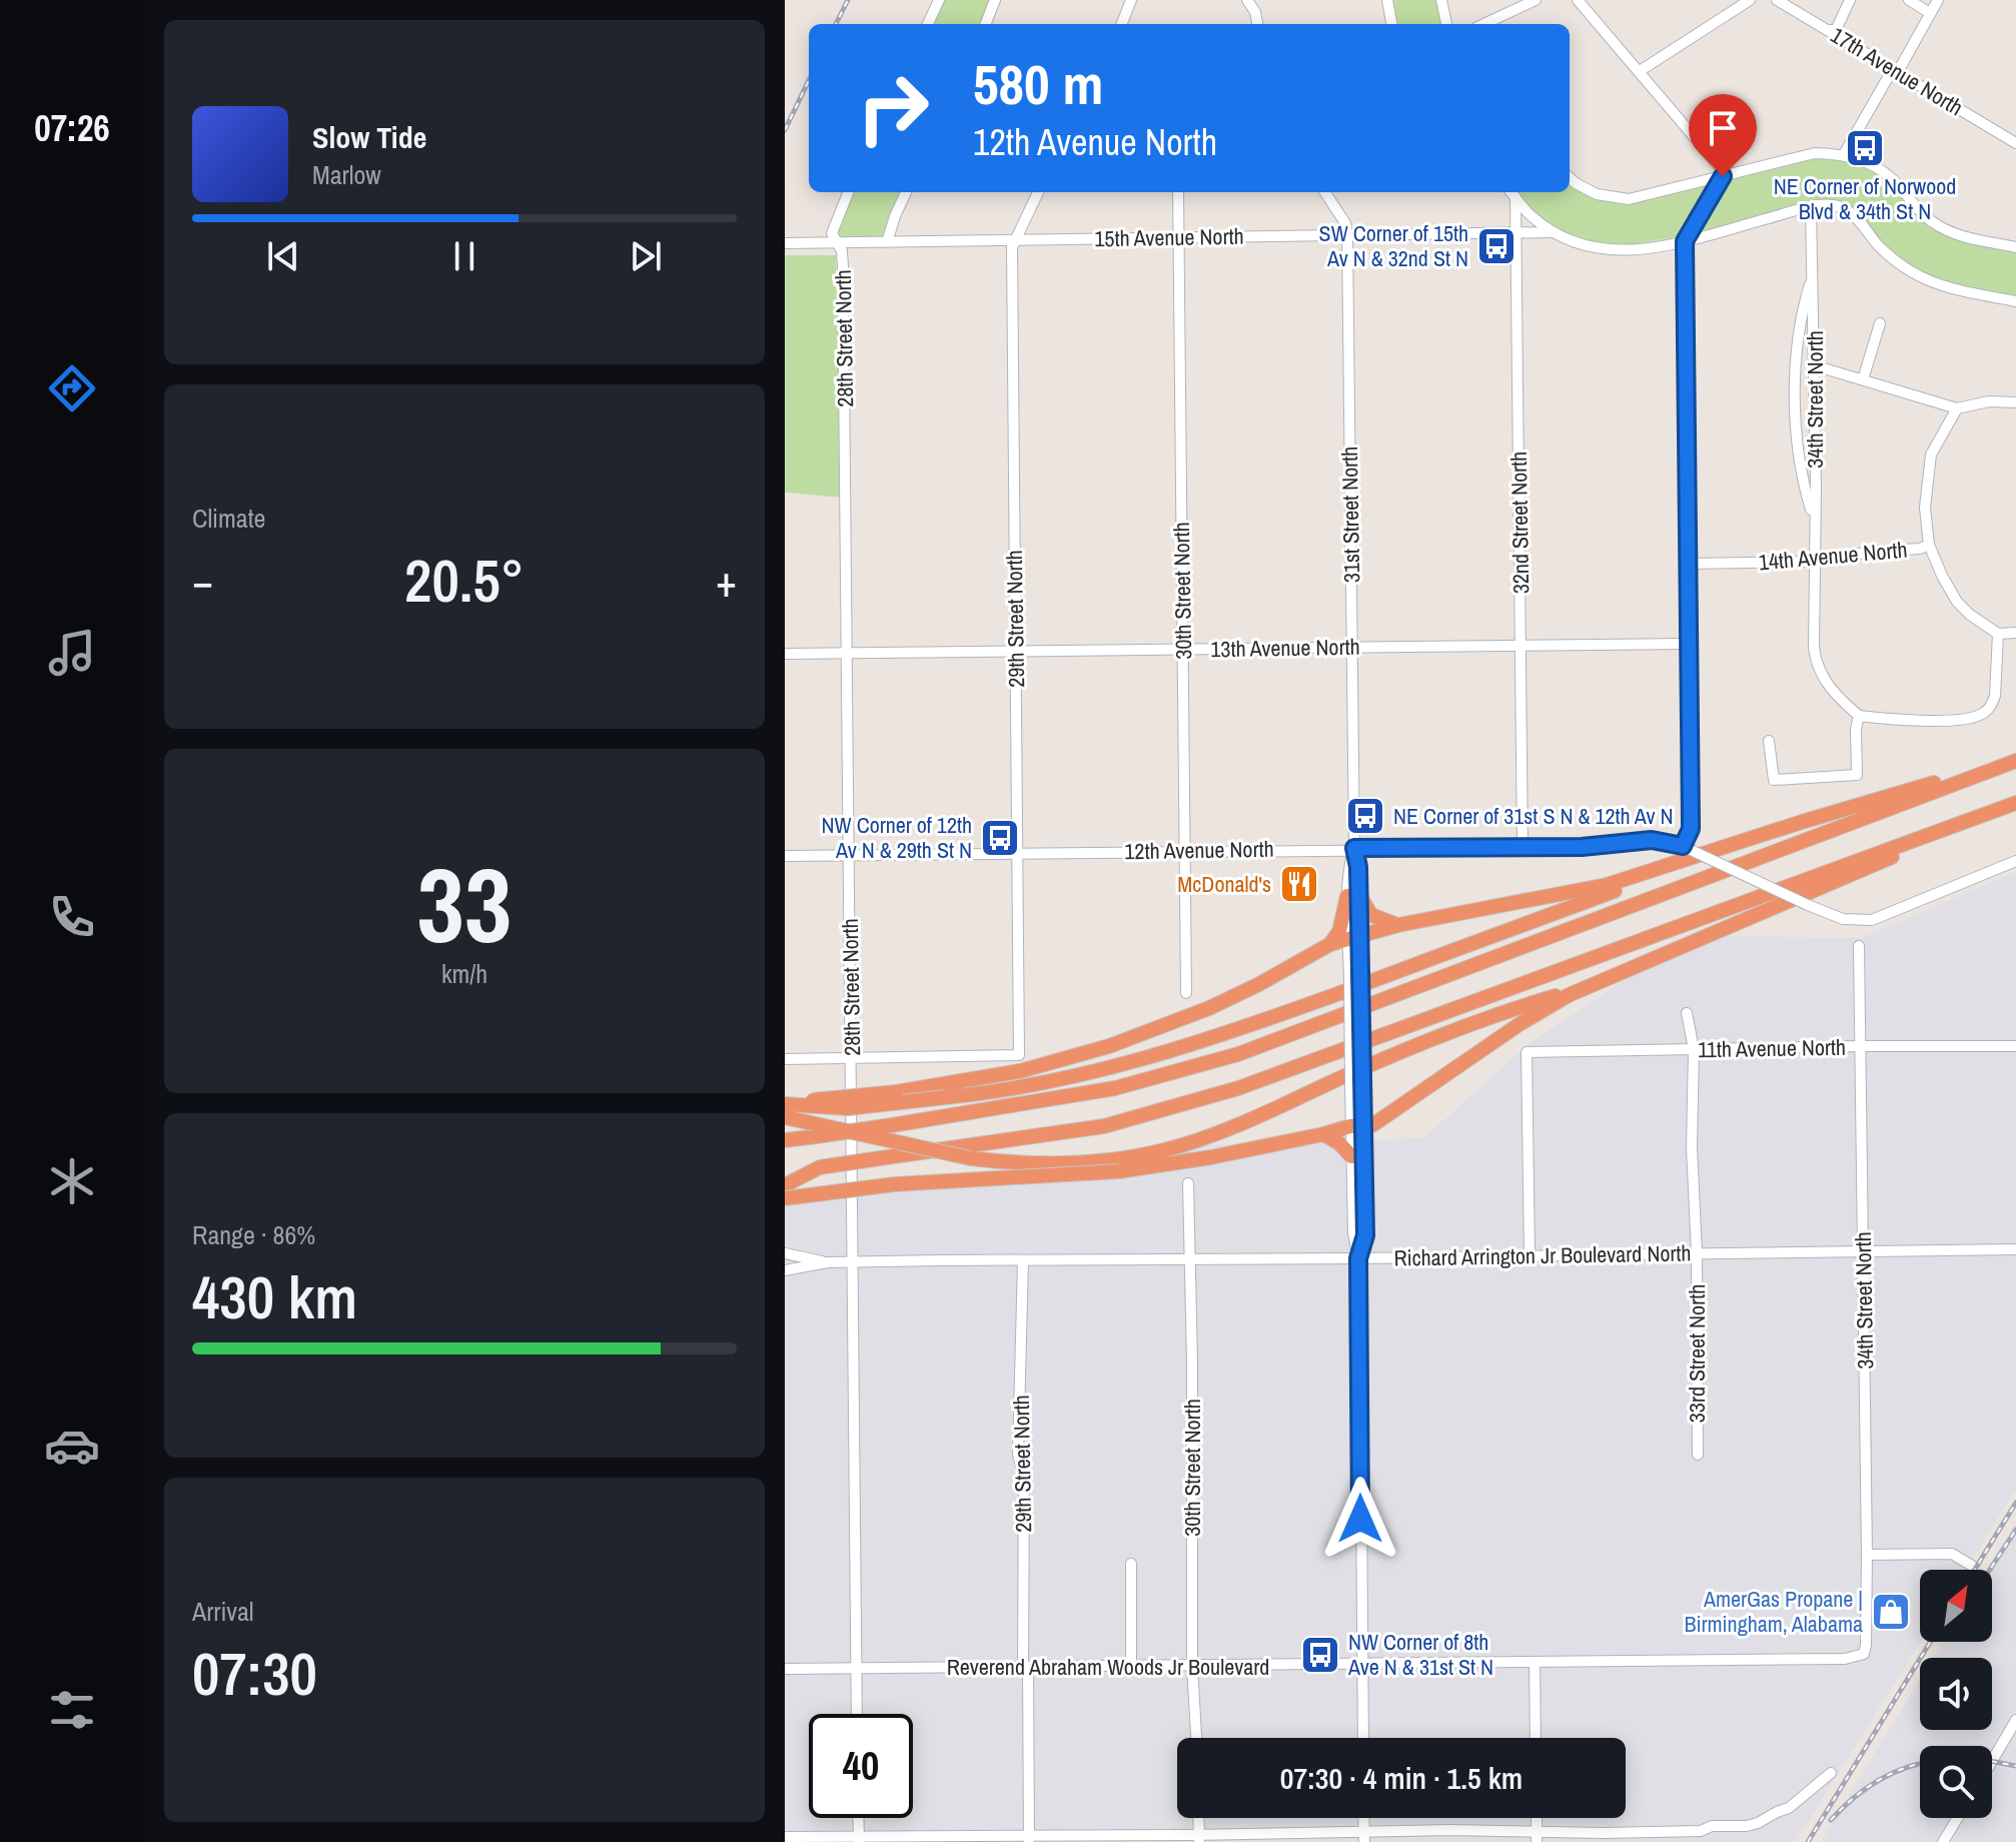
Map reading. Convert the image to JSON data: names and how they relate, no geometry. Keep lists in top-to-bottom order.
{
  "streets": {
    "street": [
      "17th Avenue North",
      "15th Avenue North",
      "28th Street North",
      "34th Street North",
      "31st Street North",
      "32nd Street North",
      "14th Avenue North",
      "30th Street North",
      "29th Street North",
      "13th Avenue North",
      "12th Avenue North",
      "11th Avenue North",
      "Richard Arrington Jr Boulevard North",
      "33rd Street North",
      "Reverend Abraham Woods Jr Boulevard"
    ]
  },
  "crossings": [
    ["15th Avenue North", "28th Street North"],
    ["15th Avenue North", "31st Street North"],
    ["15th Avenue North", "32nd Street North"],
    ["15th Avenue North", "30th Street North"],
    ["15th Avenue North", "29th Street North"],
    ["28th Street North", "29th Street North"],
    ["28th Street North", "13th Avenue North"],
    ["28th Street North", "12th Avenue North"],
    ["28th Street North", "Richard Arrington Jr Boulevard North"],
    ["28th Street North", "Reverend Abraham Woods Jr Boulevard"],
    ["34th Street North", "14th Avenue North"],
    ["34th Street North", "11th Avenue North"],
    ["34th Street North", "Richard Arrington Jr Boulevard North"],
    ["34th Street North", "Reverend Abraham Woods Jr Boulevard"],
    ["31st Street North", "13th Avenue North"],
    ["31st Street North", "12th Avenue North"],
    ["31st Street North", "Richard Arrington Jr Boulevard North"],
    ["31st Street North", "Reverend Abraham Woods Jr Boulevard"],
    ["32nd Street North", "13th Avenue North"],
    ["32nd Street North", "12th Avenue North"],
    ["30th Street North", "13th Avenue North"],
    ["30th Street North", "12th Avenue North"],
    ["30th Street North", "Richard Arrington Jr Boulevard North"],
    ["30th Street North", "Reverend Abraham Woods Jr Boulevard"],
    ["29th Street North", "13th Avenue North"],
    ["29th Street North", "12th Avenue North"],
    ["29th Street North", "Richard Arrington Jr Boulevard North"],
    ["29th Street North", "Reverend Abraham Woods Jr Boulevard"],
    ["11th Avenue North", "Richard Arrington Jr Boulevard North"],
    ["11th Avenue North", "33rd Street North"],
    ["Richard Arrington Jr Boulevard North", "33rd Street North"]
  ],
  "places": {
    "bus stop": [
      "NE Corner of Norwood Blvd & 34th St N",
      "SW Corner of 15th Av N & 32nd St N",
      "NE Corner of 31st S N & 12th Av N",
      "NW Corner of 12th Av N & 29th St N",
      "NW Corner of 8th Ave N & 31st St N"
    ],
    "restaurant": ["McDonald's"],
    "shop": ["AmerGas Propane | Birmingham, Alabama"]
  },
  "north": "top right",
  "page": {
    "tabs": "07:26",
    "turn": ["580 m", "12th Avenue North"],
    "song": ["Slow Tide", "Marlow"],
    "tile": [
      "Climate",
      ["33", "km/h"],
      ["Range · 86%", "430 km"],
      ["Arrival", "07:30"]
    ],
    "heat": ["−", "20.5°", "+"],
    "limit": "40",
    "trip": "07:30 · 4 min · 1.5 km"
  }
}
